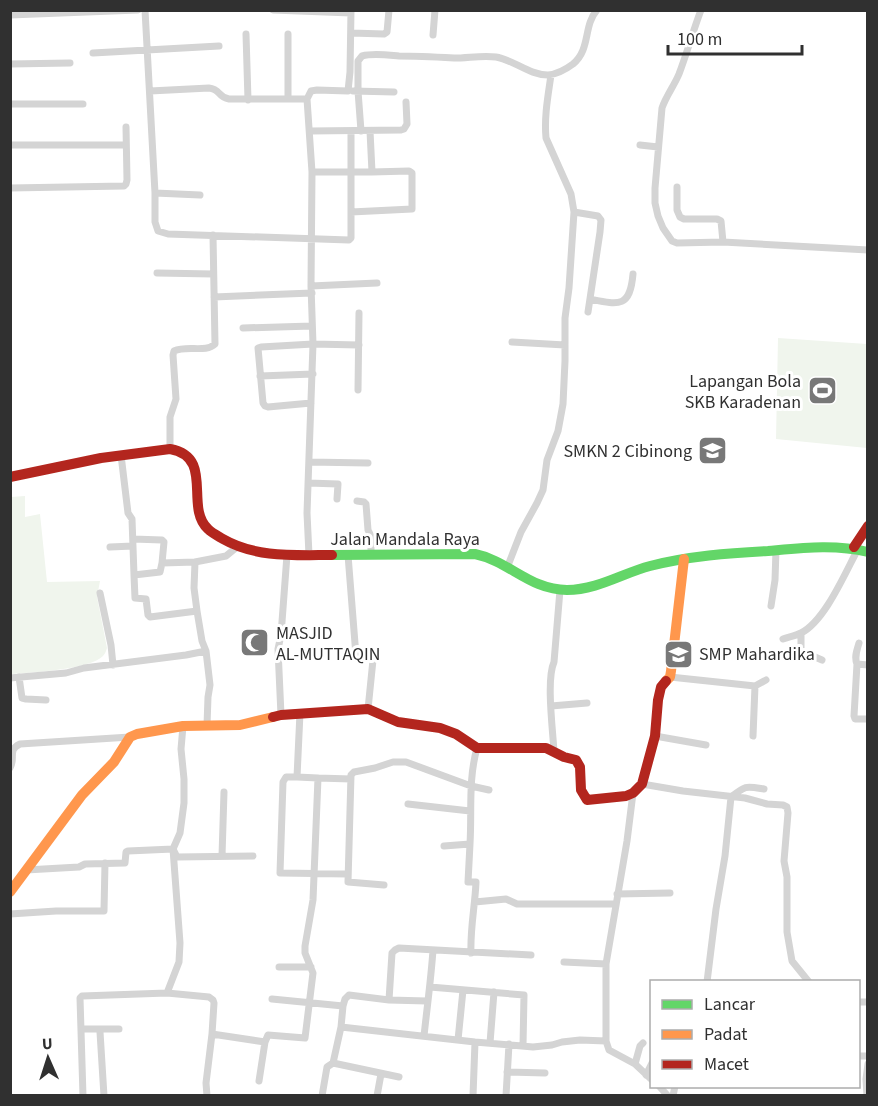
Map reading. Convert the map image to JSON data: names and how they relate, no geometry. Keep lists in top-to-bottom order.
{
  "streets": {
    "street": ["Jalan Mandala Raya"]
  },
  "places": {
    "sports": ["Lapangan Bola SKB Karadenan"],
    "school or university": ["SMKN 2 Cibinong", "SMP Mahardika"],
    "mosque": ["MASJID AL-MUTTAQIN"]
  },
  "legend": ["Lancar", "Padat", "Macet"],
  "scale_bar": "100 m",
  "north": "top"
}
